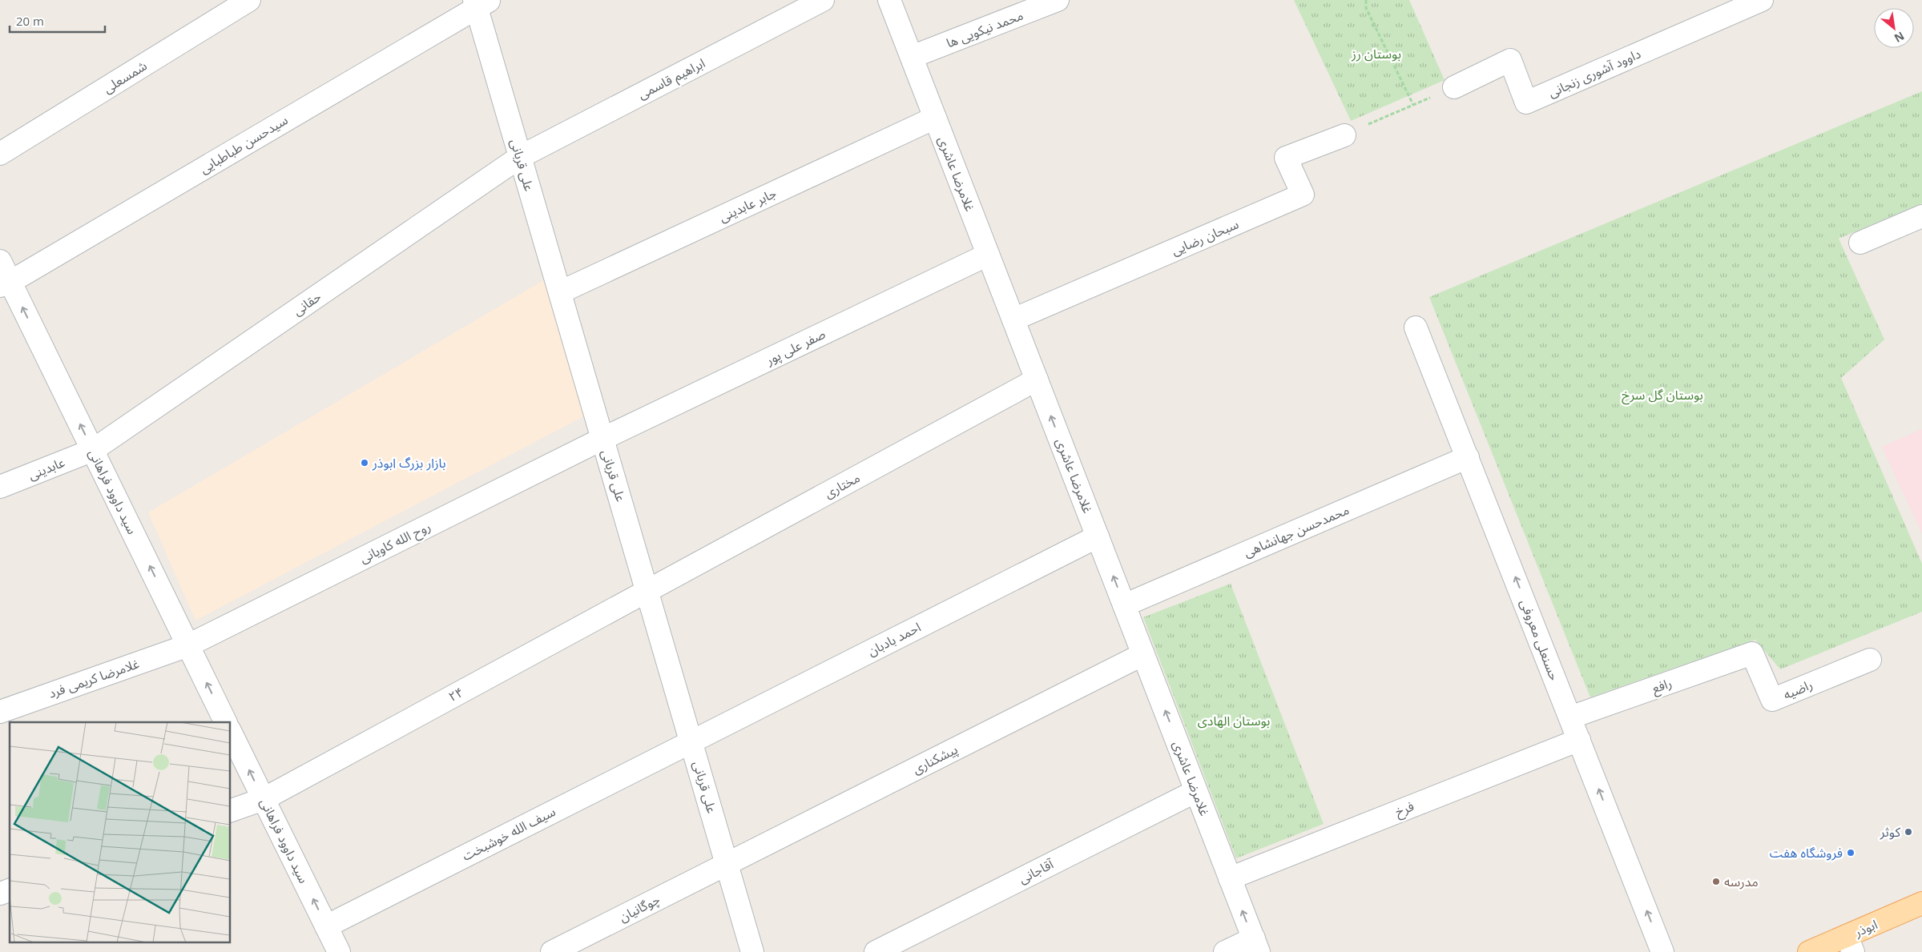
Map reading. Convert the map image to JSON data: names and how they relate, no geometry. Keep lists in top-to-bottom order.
{
  "streets": {
    "main road": ["ابوذر"],
    "street": [
      "محمد نیکویی ها",
      "داوود آشوری زنجانی",
      "شمسعلی",
      "ابراهیم قاسمی",
      "سیدحسن طباطبایی",
      "علی قربانی",
      "غلامرضا عاشری",
      "جابر عابدینی",
      "سبحان رضایی",
      "حقانی",
      "صفر علی پور",
      "عابدینی",
      "مختاری",
      "سید داوود فراهانی",
      "محمدحسن جهانشاهی",
      "روح الله کاویانی",
      "احمد بادبان",
      "حسنعلی معروفی",
      "غلامرضا کریمی فرد",
      "رافع",
      "راضیه",
      "۲۴",
      "پیشکناری",
      "فرخ",
      "سیف الله خوشبخت",
      "آقاجانی",
      "چوگانیان"
    ]
  },
  "crossings": [
    ["محمد نیکویی ها", "غلامرضا عاشری"],
    ["ابراهیم قاسمی", "علی قربانی"],
    ["ابراهیم قاسمی", "حقانی"],
    ["سیدحسن طباطبایی", "علی قربانی"],
    ["سیدحسن طباطبایی", "سید داوود فراهانی"],
    ["علی قربانی", "جابر عابدینی"],
    ["علی قربانی", "حقانی"],
    ["علی قربانی", "صفر علی پور"],
    ["علی قربانی", "مختاری"],
    ["علی قربانی", "روح الله کاویانی"],
    ["علی قربانی", "احمد بادبان"],
    ["علی قربانی", "۲۴"],
    ["علی قربانی", "پیشکناری"],
    ["علی قربانی", "سیف الله خوشبخت"],
    ["علی قربانی", "چوگانیان"],
    ["غلامرضا عاشری", "جابر عابدینی"],
    ["غلامرضا عاشری", "سبحان رضایی"],
    ["غلامرضا عاشری", "صفر علی پور"],
    ["غلامرضا عاشری", "مختاری"],
    ["غلامرضا عاشری", "محمدحسن جهانشاهی"],
    ["غلامرضا عاشری", "احمد بادبان"],
    ["غلامرضا عاشری", "پیشکناری"],
    ["غلامرضا عاشری", "فرخ"],
    ["غلامرضا عاشری", "آقاجانی"],
    ["حقانی", "عابدینی"],
    ["حقانی", "سید داوود فراهانی"],
    ["صفر علی پور", "روح الله کاویانی"],
    ["عابدینی", "سید داوود فراهانی"],
    ["مختاری", "۲۴"],
    ["سید داوود فراهانی", "روح الله کاویانی"],
    ["سید داوود فراهانی", "غلامرضا کریمی فرد"],
    ["سید داوود فراهانی", "۲۴"],
    ["سید داوود فراهانی", "سیف الله خوشبخت"],
    ["محمدحسن جهانشاهی", "حسنعلی معروفی"],
    ["روح الله کاویانی", "غلامرضا کریمی فرد"],
    ["احمد بادبان", "سیف الله خوشبخت"],
    ["حسنعلی معروفی", "رافع"],
    ["حسنعلی معروفی", "فرخ"],
    ["رافع", "راضیه"],
    ["پیشکناری", "چوگانیان"]
  ],
  "one_way": ["غلامرضا عاشری", "سید داوود فراهانی", "حسنعلی معروفی"],
  "parks": ["بوستان رز", "بوستان گل سرخ", "بوستان الهادی"],
  "places": [
    "بازار بزرگ ابوذر",
    "کوثر",
    "فروشگاه هفت",
    "مدرسه"
  ],
  "scale_bar": "20 m",
  "north": "bottom right"
}
